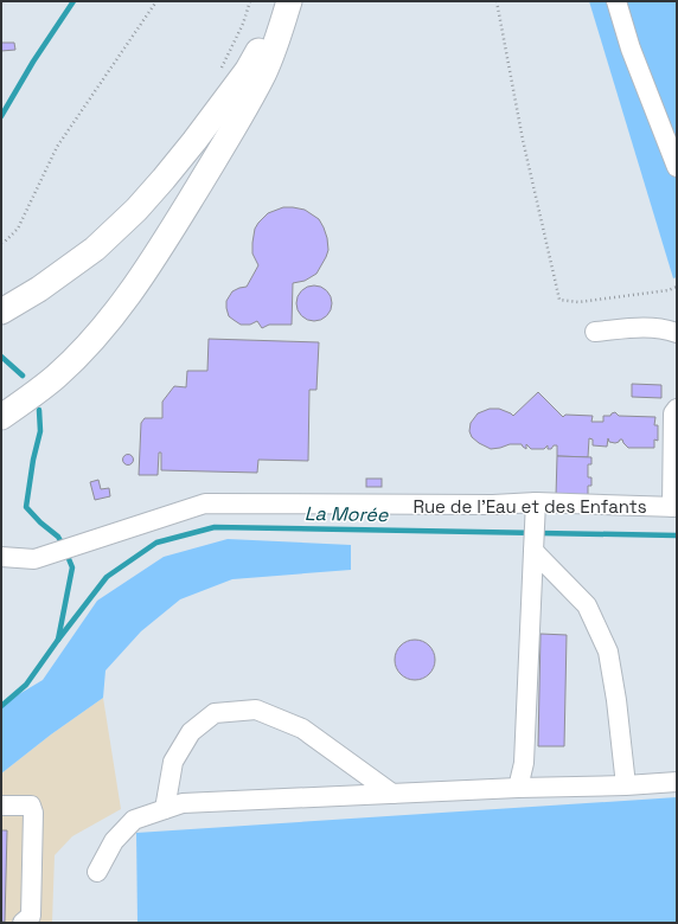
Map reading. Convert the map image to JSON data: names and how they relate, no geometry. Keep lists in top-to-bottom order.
{
  "streets": {
    "street": ["Rue de l'Eau et des Enfants"]
  },
  "water": ["La Morée"]
}
